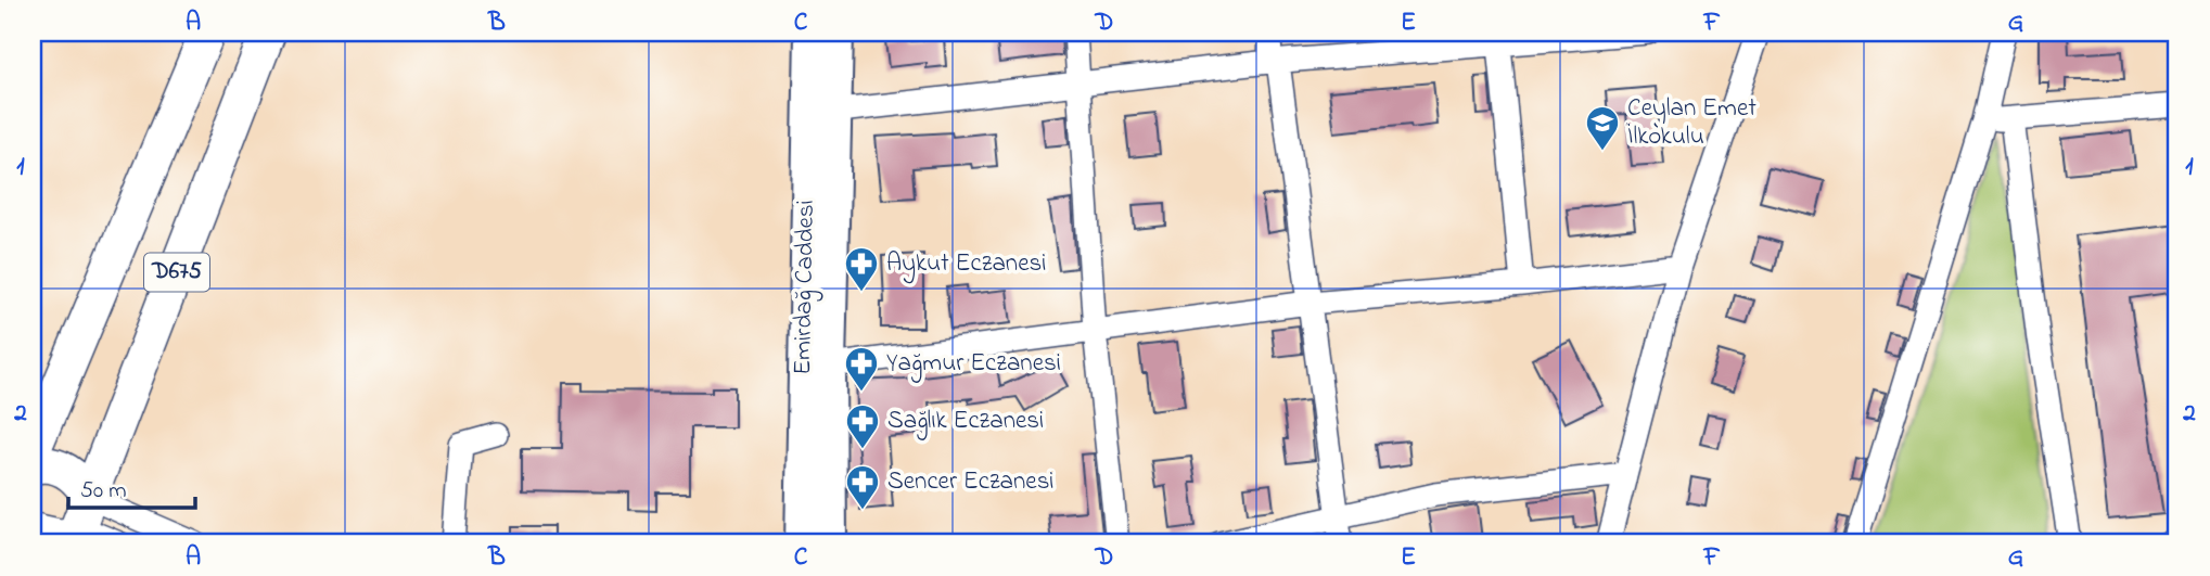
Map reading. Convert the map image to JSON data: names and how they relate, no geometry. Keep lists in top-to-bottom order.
{
  "streets": {
    "highway": ["D675"],
    "main road": ["Emirdağ Caddesi"]
  },
  "places": {
    "school or university": ["Ceylan Emet İlkokulu"],
    "pharmacy": [
      "Aykut Eczanesi",
      "Yağmur Eczanesi",
      "Sağlık Eczanesi",
      "Sencer Eczanesi"
    ]
  },
  "scale_bar": "50 m",
  "grid": {
    "columns": [
      "A",
      "B",
      "C",
      "D",
      "E",
      "F",
      "G"
    ],
    "rows": ["1", "2"]
  }
}
